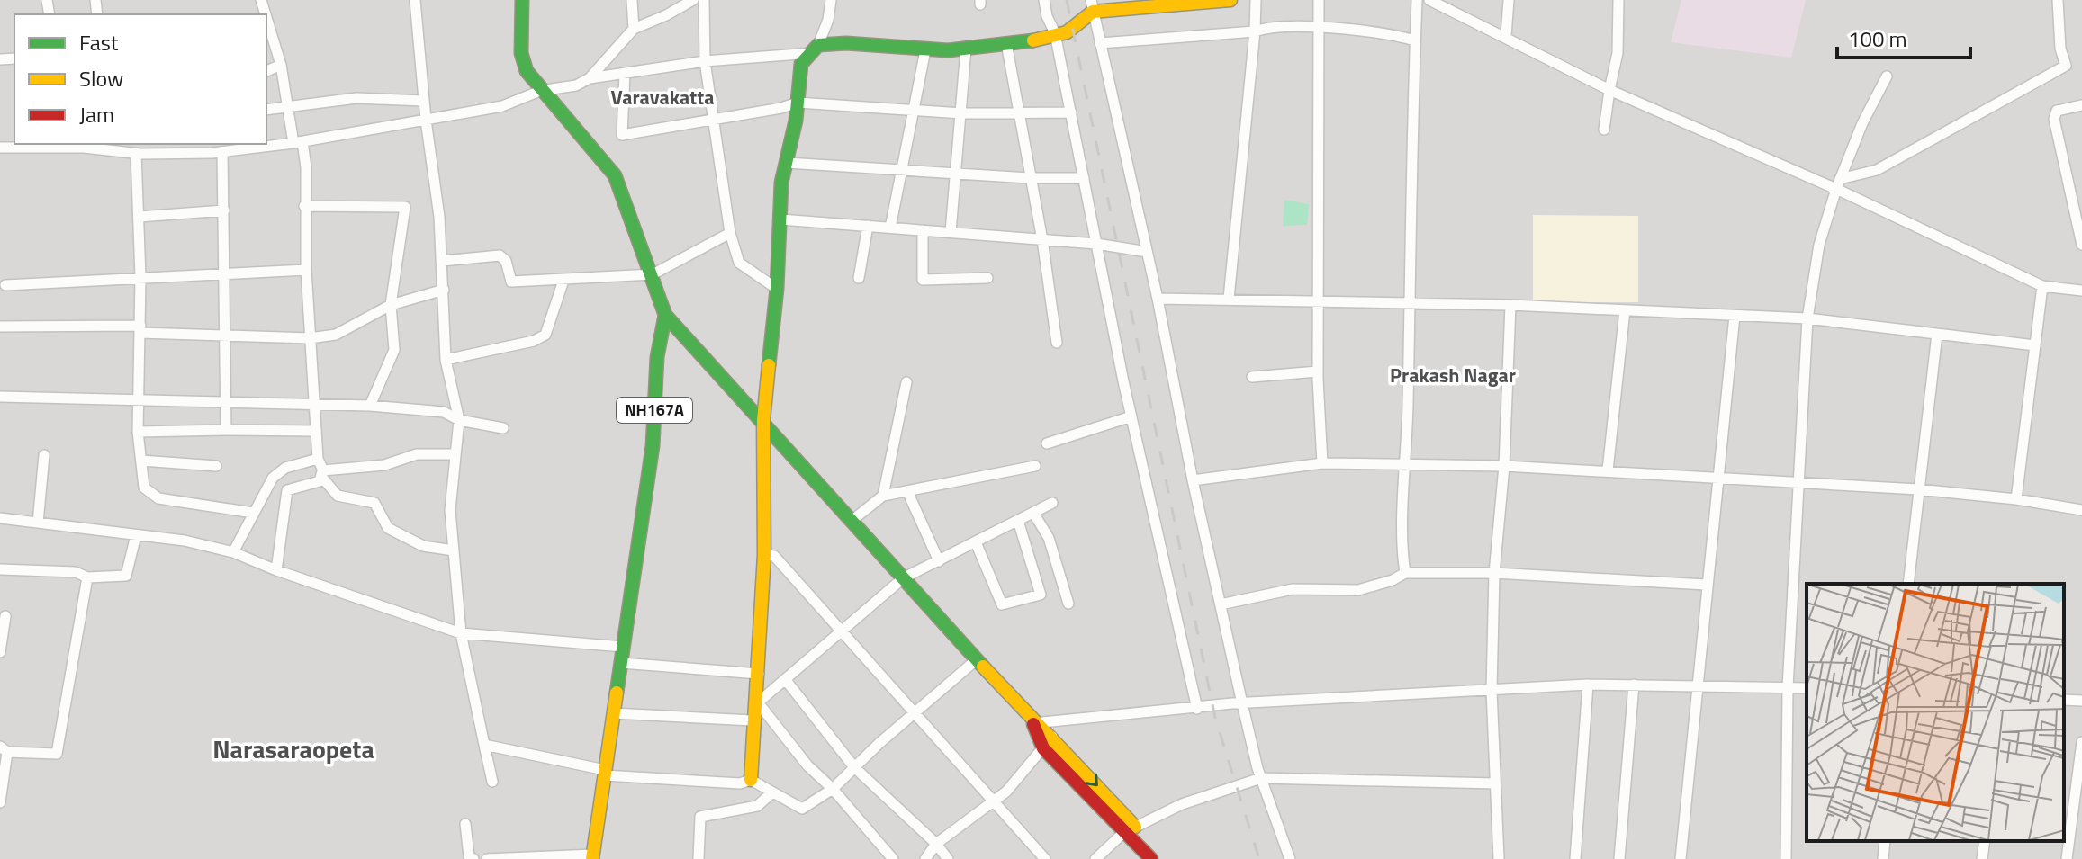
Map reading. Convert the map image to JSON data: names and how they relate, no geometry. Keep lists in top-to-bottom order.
{
  "streets": {
    "main road": ["NH167A"]
  },
  "districts": ["Varavakatta", "Prakash Nagar", "Narasaraopeta"],
  "legend": ["Fast", "Slow", "Jam"],
  "scale_bar": "100 m"
}
